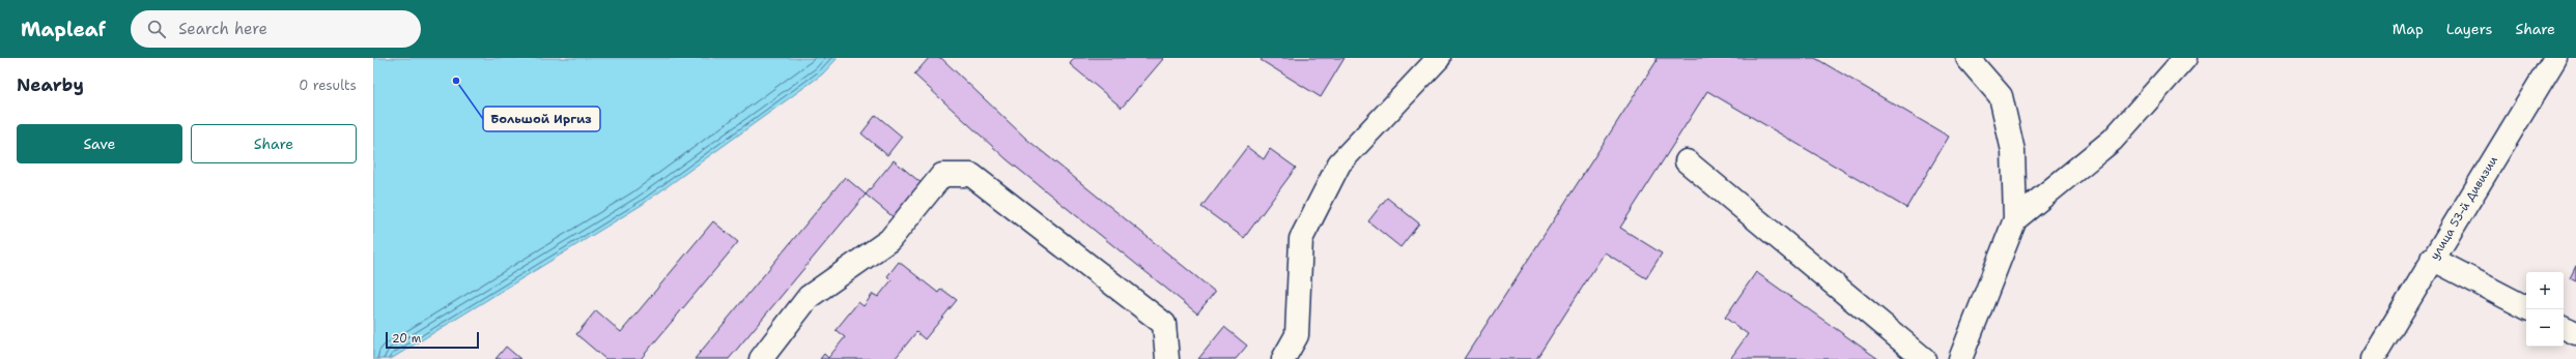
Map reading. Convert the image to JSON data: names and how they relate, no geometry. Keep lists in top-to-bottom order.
{
  "streets": {
    "street": ["улица 53-й Дивизии"]
  },
  "places": ["Большой Иргиз"],
  "scale_bar": "20 m",
  "page": {
    "header": "Mapleaf",
    "search": "Search here",
    "nav": ["Map", "Layers", "Share"],
    "heading": ["Nearby", "0 results"],
    "buttons": ["Save", "Share"],
    "map_buttons": ["+", "−"],
    "scale": "20 m"
  }
}
